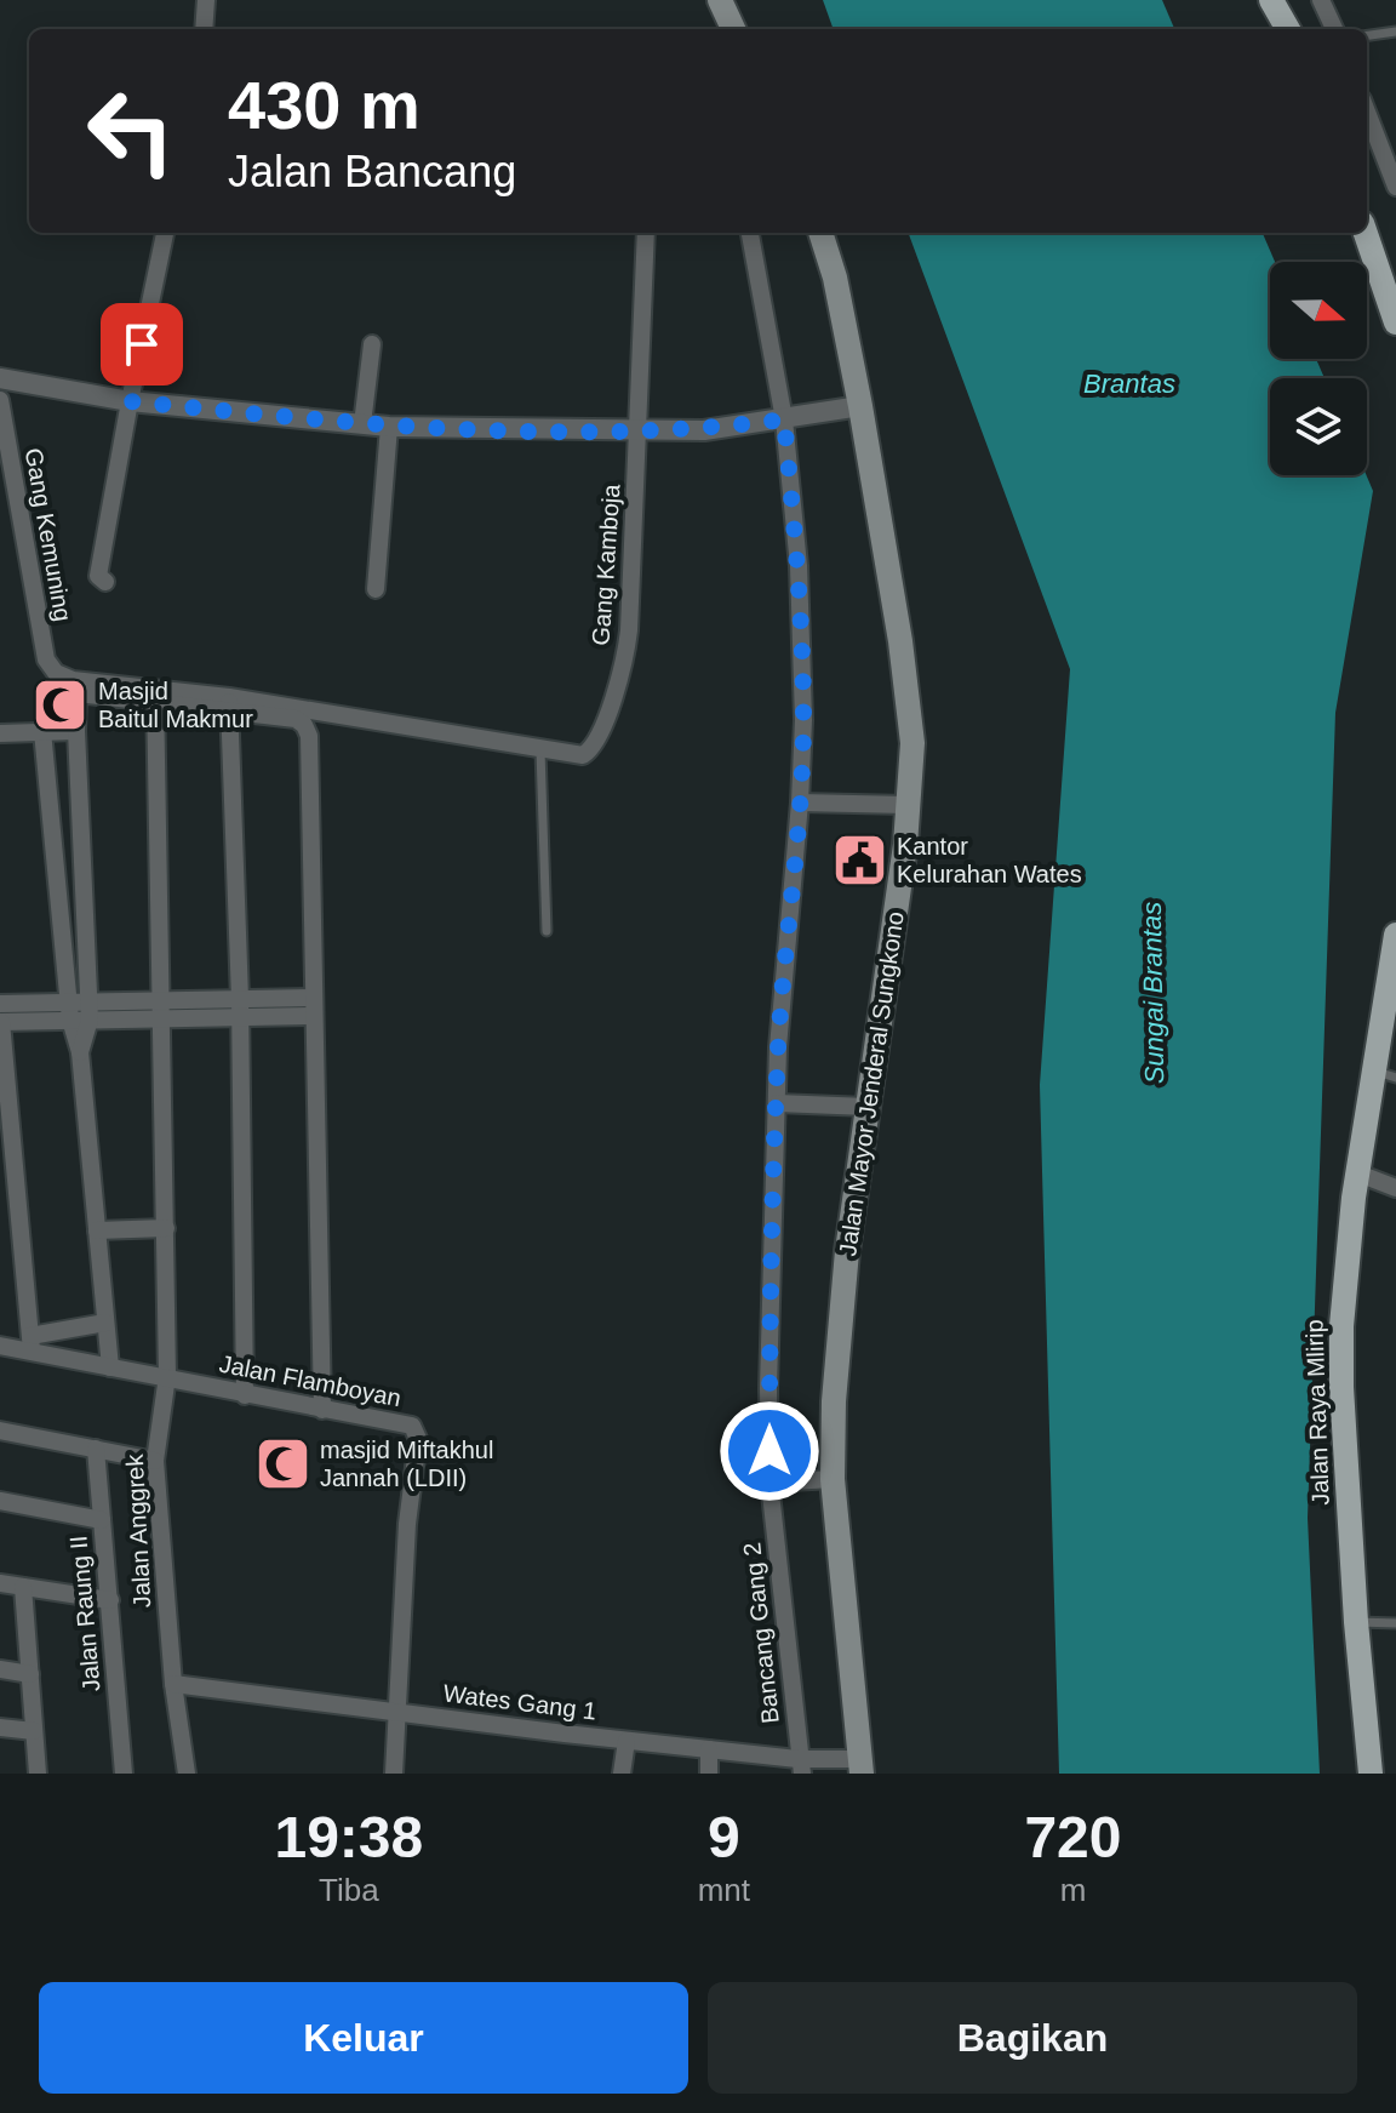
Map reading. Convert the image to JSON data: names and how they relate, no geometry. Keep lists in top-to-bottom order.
{
  "streets": {
    "main road": ["Jalan Mayor Jenderal Sungkono", "Jalan Raya Mlirip"],
    "street": [
      "Gang Kemuning",
      "Gang Kamboja",
      "Jalan Flamboyan",
      "Jalan Anggrek",
      "Jalan Raung II",
      "Bancang Gang 2",
      "Wates Gang 1"
    ]
  },
  "crossings": [
    ["Gang Kemuning", "Jalan Anggrek"],
    ["Jalan Mayor Jenderal Sungkono", "Wates Gang 1"],
    ["Jalan Flamboyan", "Jalan Anggrek"],
    ["Jalan Flamboyan", "Wates Gang 1"],
    ["Jalan Anggrek", "Wates Gang 1"],
    ["Bancang Gang 2", "Wates Gang 1"]
  ],
  "water": ["Brantas", "Sungai Brantas"],
  "places": {
    "mosque": ["Masjid Baitul Makmur", "masjid Miftakhul Jannah (LDII)"],
    "public building": ["Kantor Kelurahan Wates"]
  },
  "north": "right",
  "page": {
    "turn": ["430 m", "Jalan Bancang"],
    "eta": [
      "19:38",
      "Tiba",
      "9",
      "mnt",
      "720",
      "m"
    ],
    "buttons": ["Keluar", "Bagikan"]
  }
}
